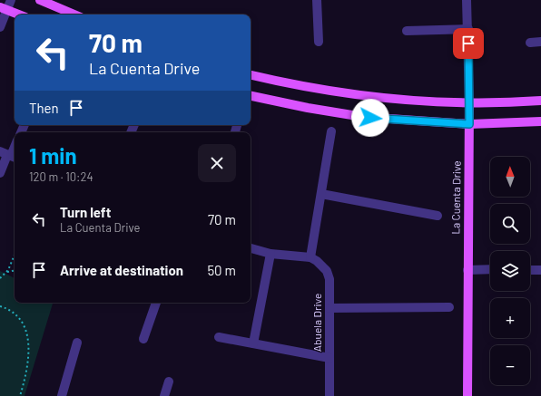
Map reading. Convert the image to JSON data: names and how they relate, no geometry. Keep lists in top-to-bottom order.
{
  "streets": {
    "main road": ["La Cuenta Drive"],
    "street": ["Abuela Drive"]
  },
  "north": "top",
  "page": {
    "turn": ["70 m", "La Cuenta Drive"],
    "then": "Then",
    "heading": ["1 min", "120 m · 10:24"],
    "map_buttons": ["+", "−"],
    "list": [
      {
        "name": "Turn left",
        "note": "La Cuenta Drive",
        "value": "70 m"
      },
      {
        "name": "Arrive at destination",
        "value": "50 m"
      }
    ]
  }
}
